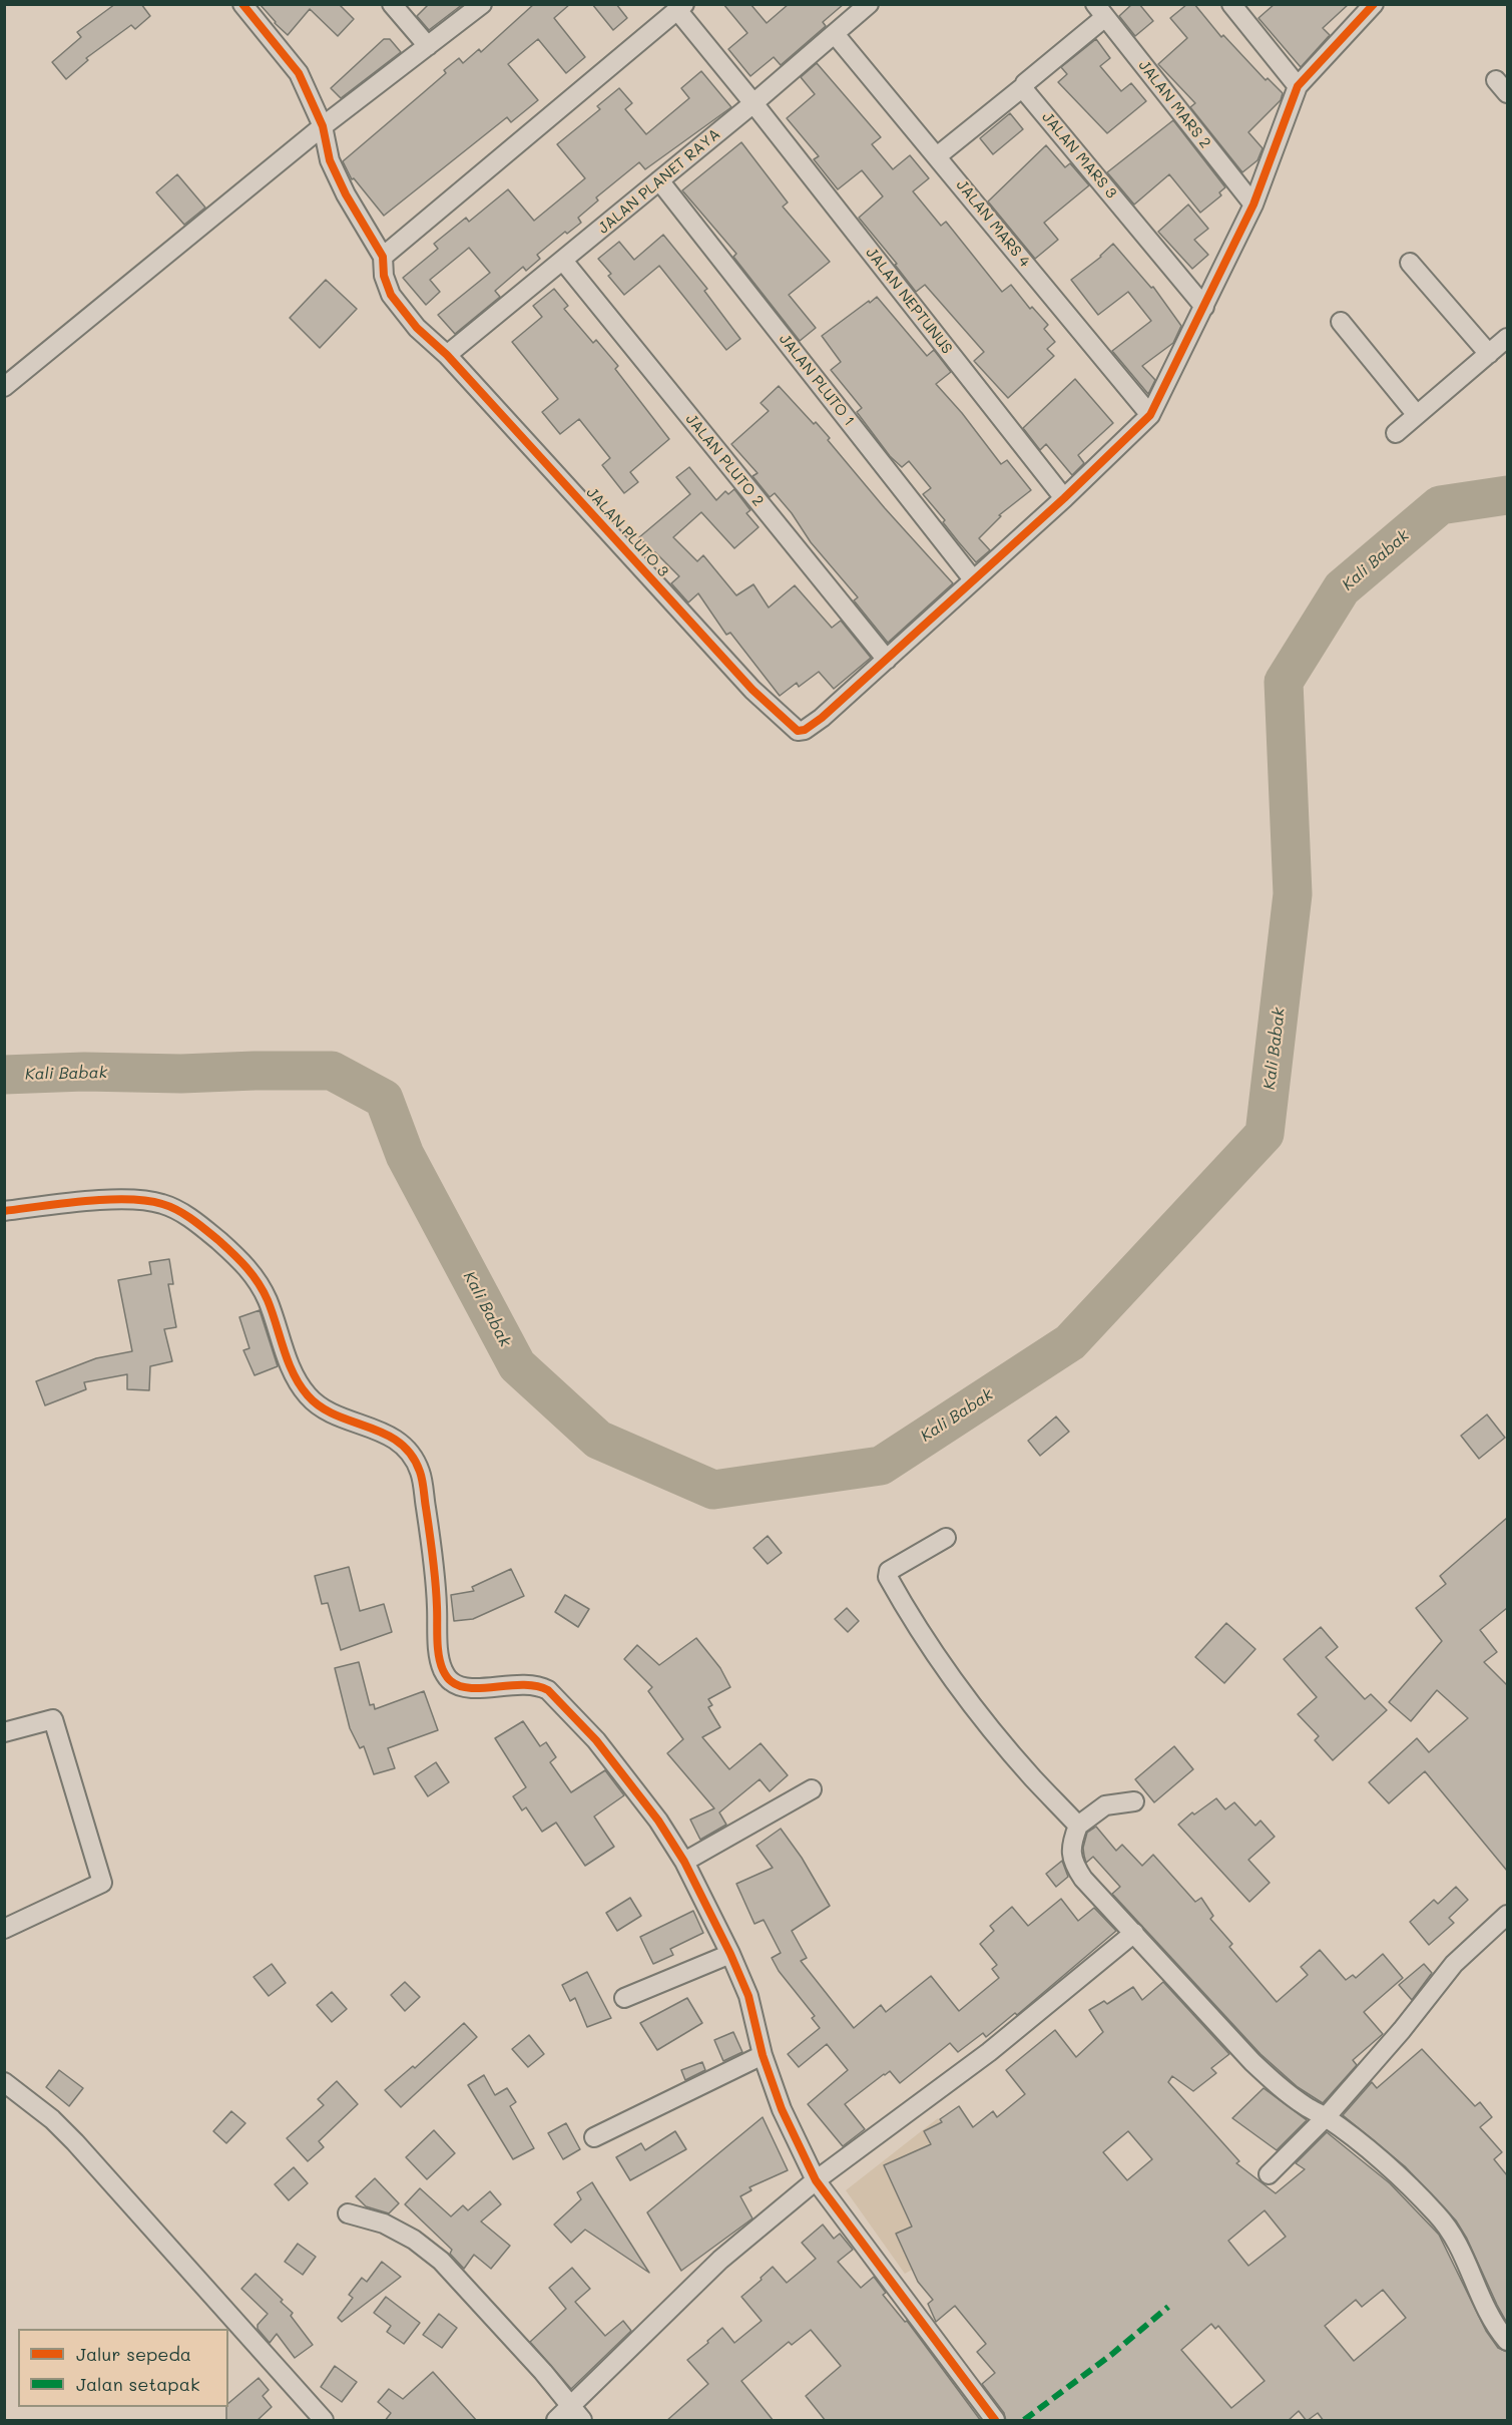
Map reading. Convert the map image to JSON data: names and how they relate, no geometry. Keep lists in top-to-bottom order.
{
  "streets": {
    "street": [
      "JALAN MARS 2",
      "JALAN MARS 3",
      "JALAN PLANET RAYA",
      "JALAN MARS 4",
      "JALAN NEPTUNUS",
      "JALAN PLUTO 1",
      "JALAN PLUTO 2",
      "JALAN PLUTO 3"
    ]
  },
  "crossings": [
    ["JALAN PLANET RAYA", "JALAN MARS 4"],
    ["JALAN PLANET RAYA", "JALAN NEPTUNUS"],
    ["JALAN PLANET RAYA", "JALAN PLUTO 1"],
    ["JALAN PLANET RAYA", "JALAN PLUTO 2"],
    ["JALAN PLANET RAYA", "JALAN PLUTO 3"],
    ["JALAN PLUTO 2", "JALAN PLUTO 3"]
  ],
  "water": ["Kali Babak"],
  "legend": ["Jalur sepeda", "Jalan setapak"]
}
